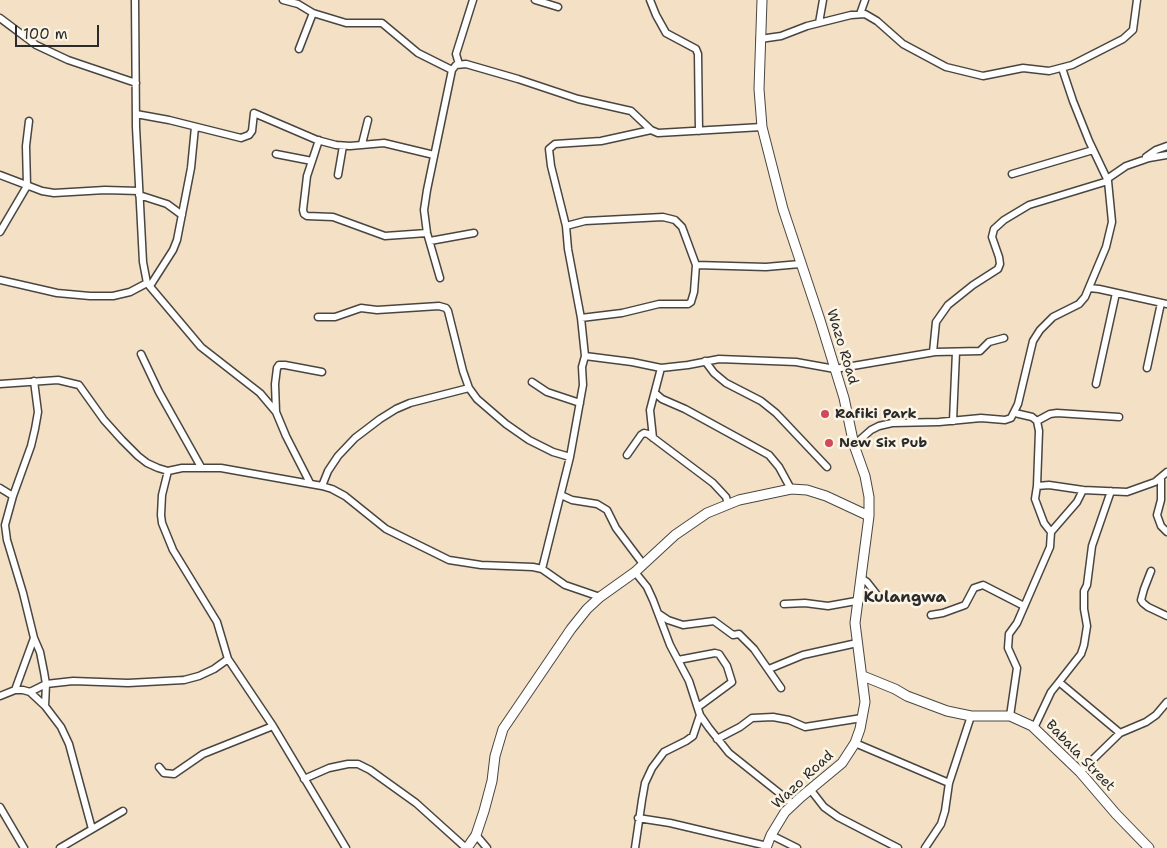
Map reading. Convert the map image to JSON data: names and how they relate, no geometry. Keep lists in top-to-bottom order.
{
  "streets": {
    "street": ["Wazo Road", "Babala Street"]
  },
  "crossings": [
    ["Wazo Road", "Babala Street"]
  ],
  "districts": ["Kulangwa"],
  "places": ["Rafiki Park", "New Six Pub"],
  "scale_bar": "100 m"
}
